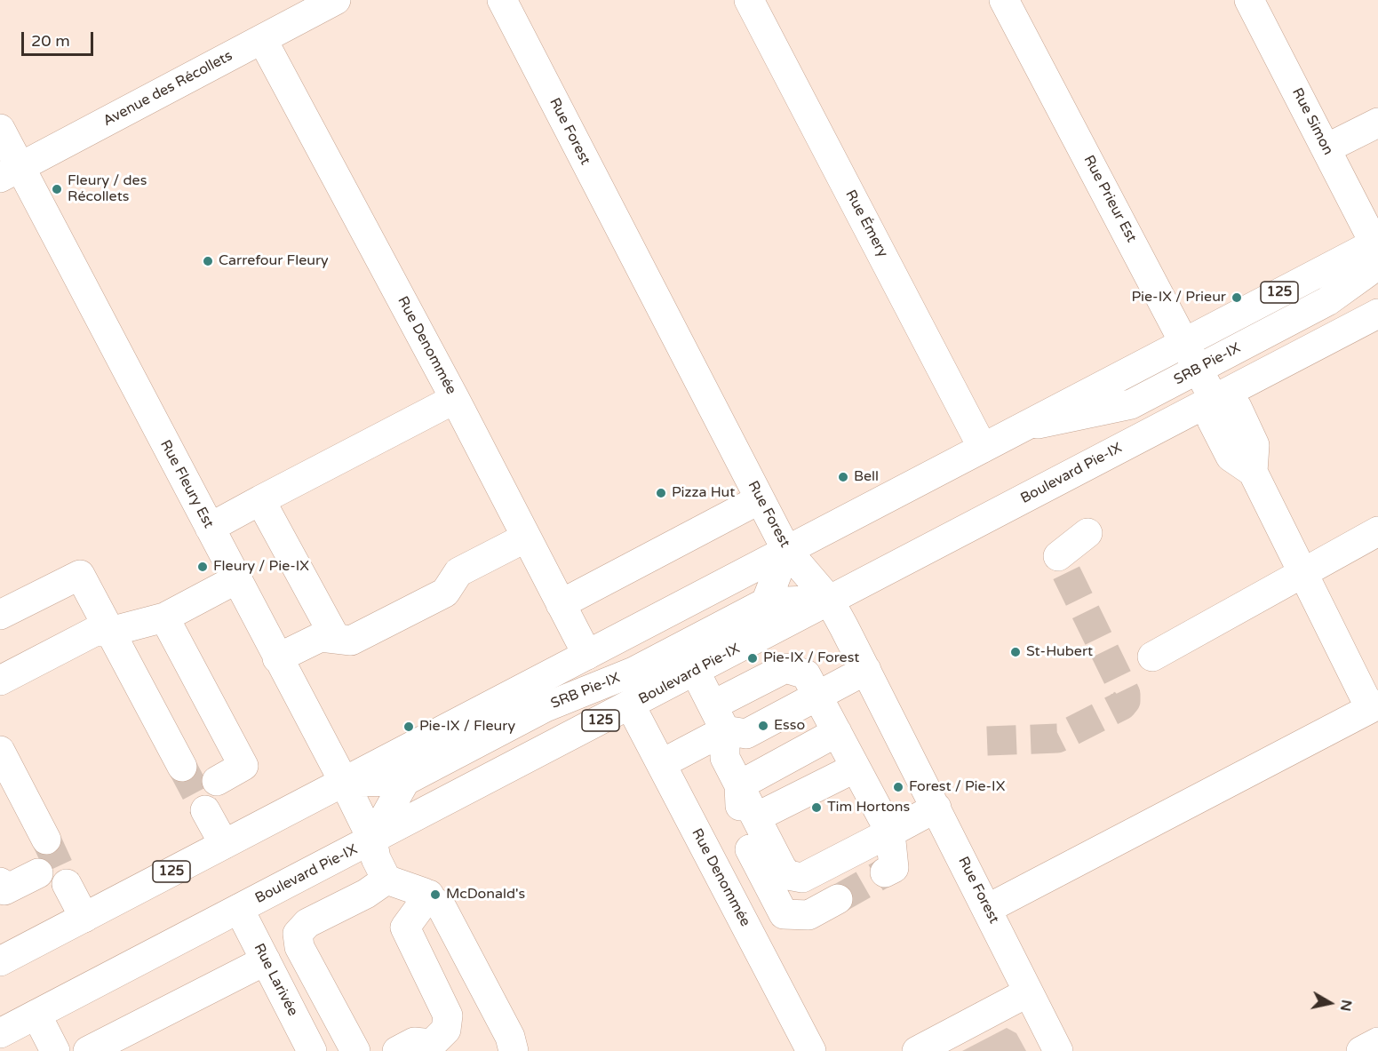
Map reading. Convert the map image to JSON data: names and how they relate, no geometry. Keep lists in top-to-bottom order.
{
  "streets": {
    "street": [
      "Avenue des Récollets",
      "Rue Simon",
      "Rue Forest",
      "Rue Prieur Est",
      "Rue Émery",
      "125",
      "Rue Denommée",
      "SRB Pie-IX",
      "Boulevard Pie-IX",
      "Rue Fleury Est",
      "Rue Larivée"
    ]
  },
  "crossings": [
    ["Avenue des Récollets", "Rue Denommée"],
    ["Avenue des Récollets", "Rue Fleury Est"],
    ["Rue Simon", "125"],
    ["Rue Simon", "SRB Pie-IX"],
    ["Rue Forest", "125"],
    ["Rue Forest", "SRB Pie-IX"],
    ["Rue Forest", "Boulevard Pie-IX"],
    ["Rue Prieur Est", "125"],
    ["Rue Prieur Est", "SRB Pie-IX"],
    ["Rue Prieur Est", "Boulevard Pie-IX"],
    ["Rue Émery", "125"],
    ["125", "Rue Denommée"],
    ["125", "SRB Pie-IX"],
    ["125", "Rue Fleury Est"],
    ["Rue Denommée", "Boulevard Pie-IX"],
    ["SRB Pie-IX", "Boulevard Pie-IX"],
    ["SRB Pie-IX", "Rue Fleury Est"],
    ["Boulevard Pie-IX", "Rue Fleury Est"],
    ["Boulevard Pie-IX", "Rue Larivée"]
  ],
  "places": [
    "Fleury / des Récollets",
    "Carrefour Fleury",
    "Pie-IX / Prieur",
    "Bell",
    "Pizza Hut",
    "Fleury / Pie-IX",
    "St-Hubert",
    "Pie-IX / Forest",
    "Esso",
    "Pie-IX / Fleury",
    "Forest / Pie-IX",
    "Tim Hortons",
    "McDonald's"
  ],
  "scale_bar": "20 m",
  "north": "right"
}
